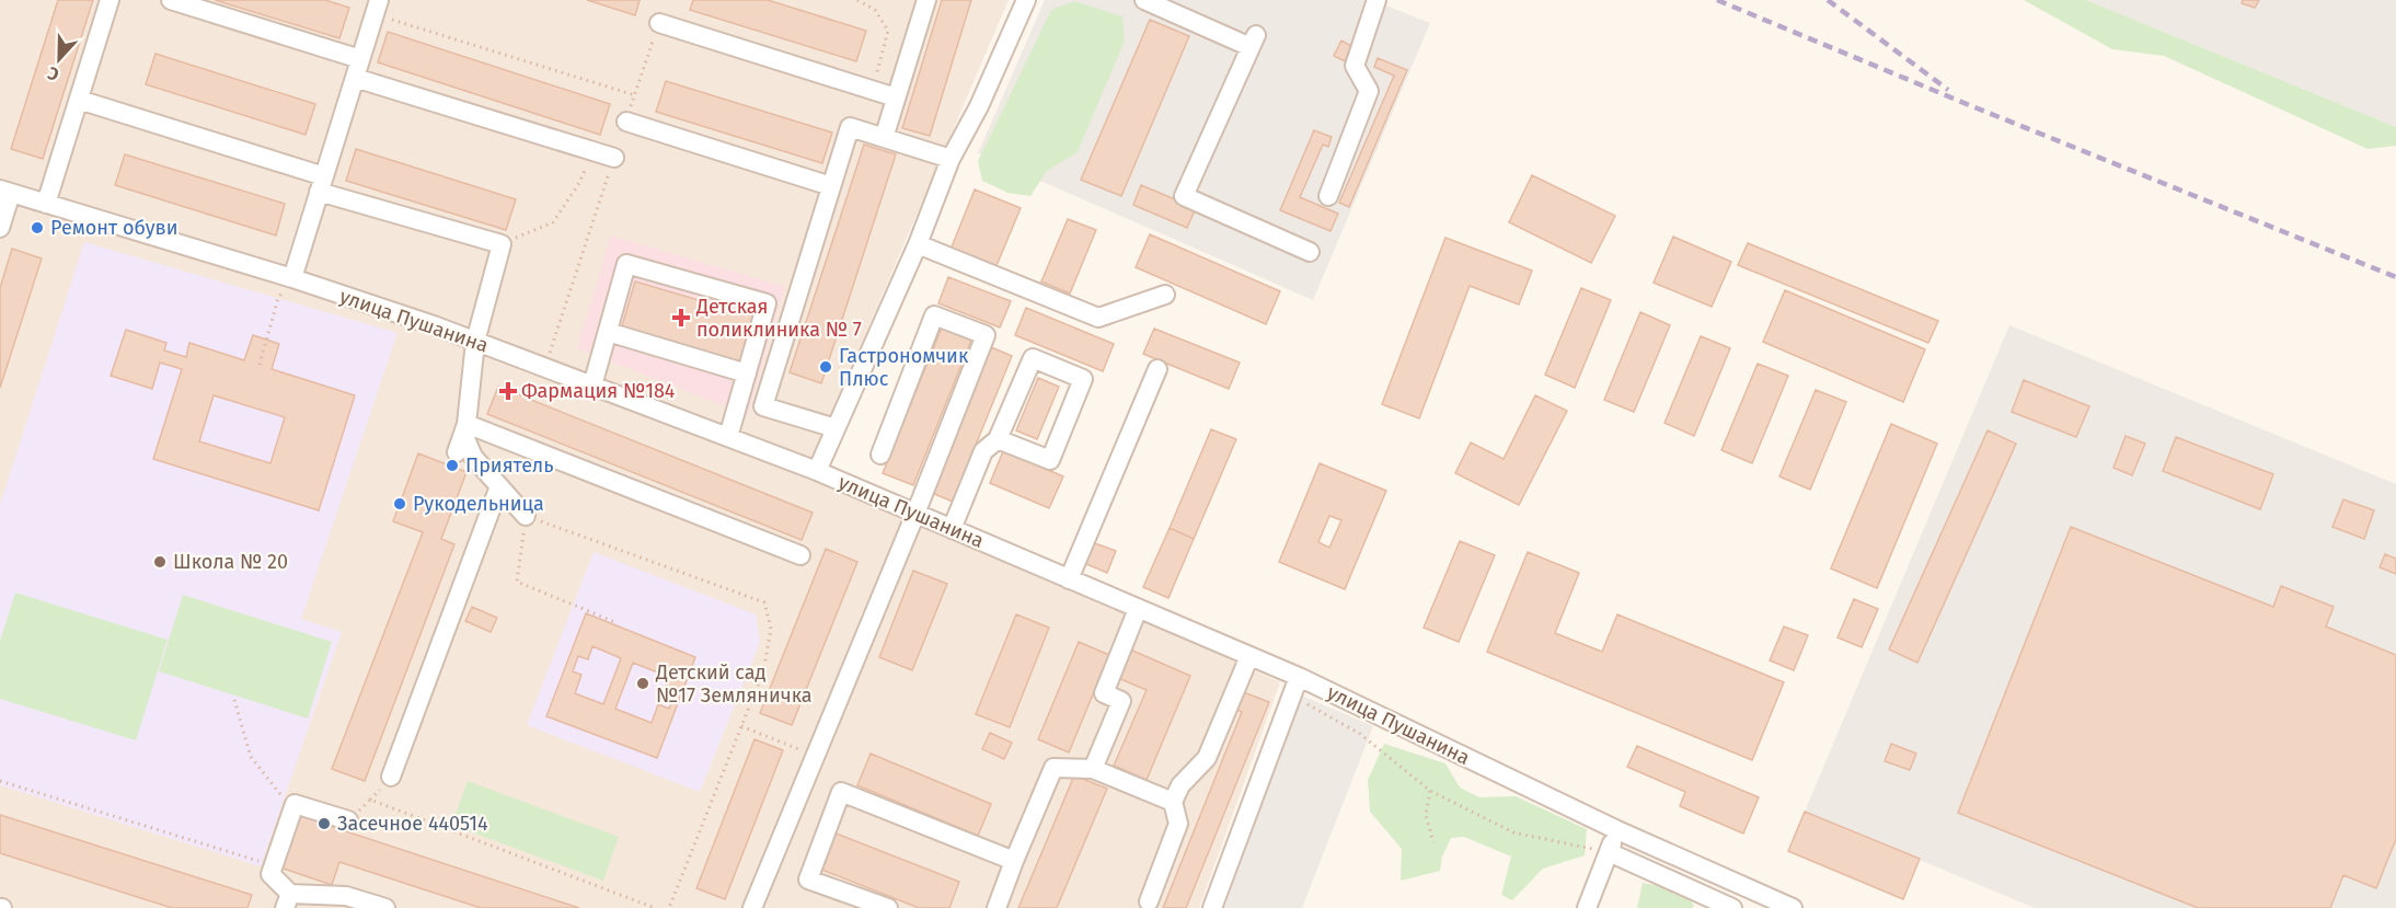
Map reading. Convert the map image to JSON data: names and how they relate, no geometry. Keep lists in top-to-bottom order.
{
  "streets": {
    "street": ["улица Пушанина"]
  },
  "places": {
    "other": [
      "Ремонт обуви",
      "Гастрономчик Плюс",
      "Приятель",
      "Рукодельница",
      "Школа № 20",
      "Детский сад №17 Земляничка",
      "Засечное 440514"
    ],
    "health": ["Детская поликлиника № 7", "Фармация №184"]
  },
  "north": "bottom"
}
